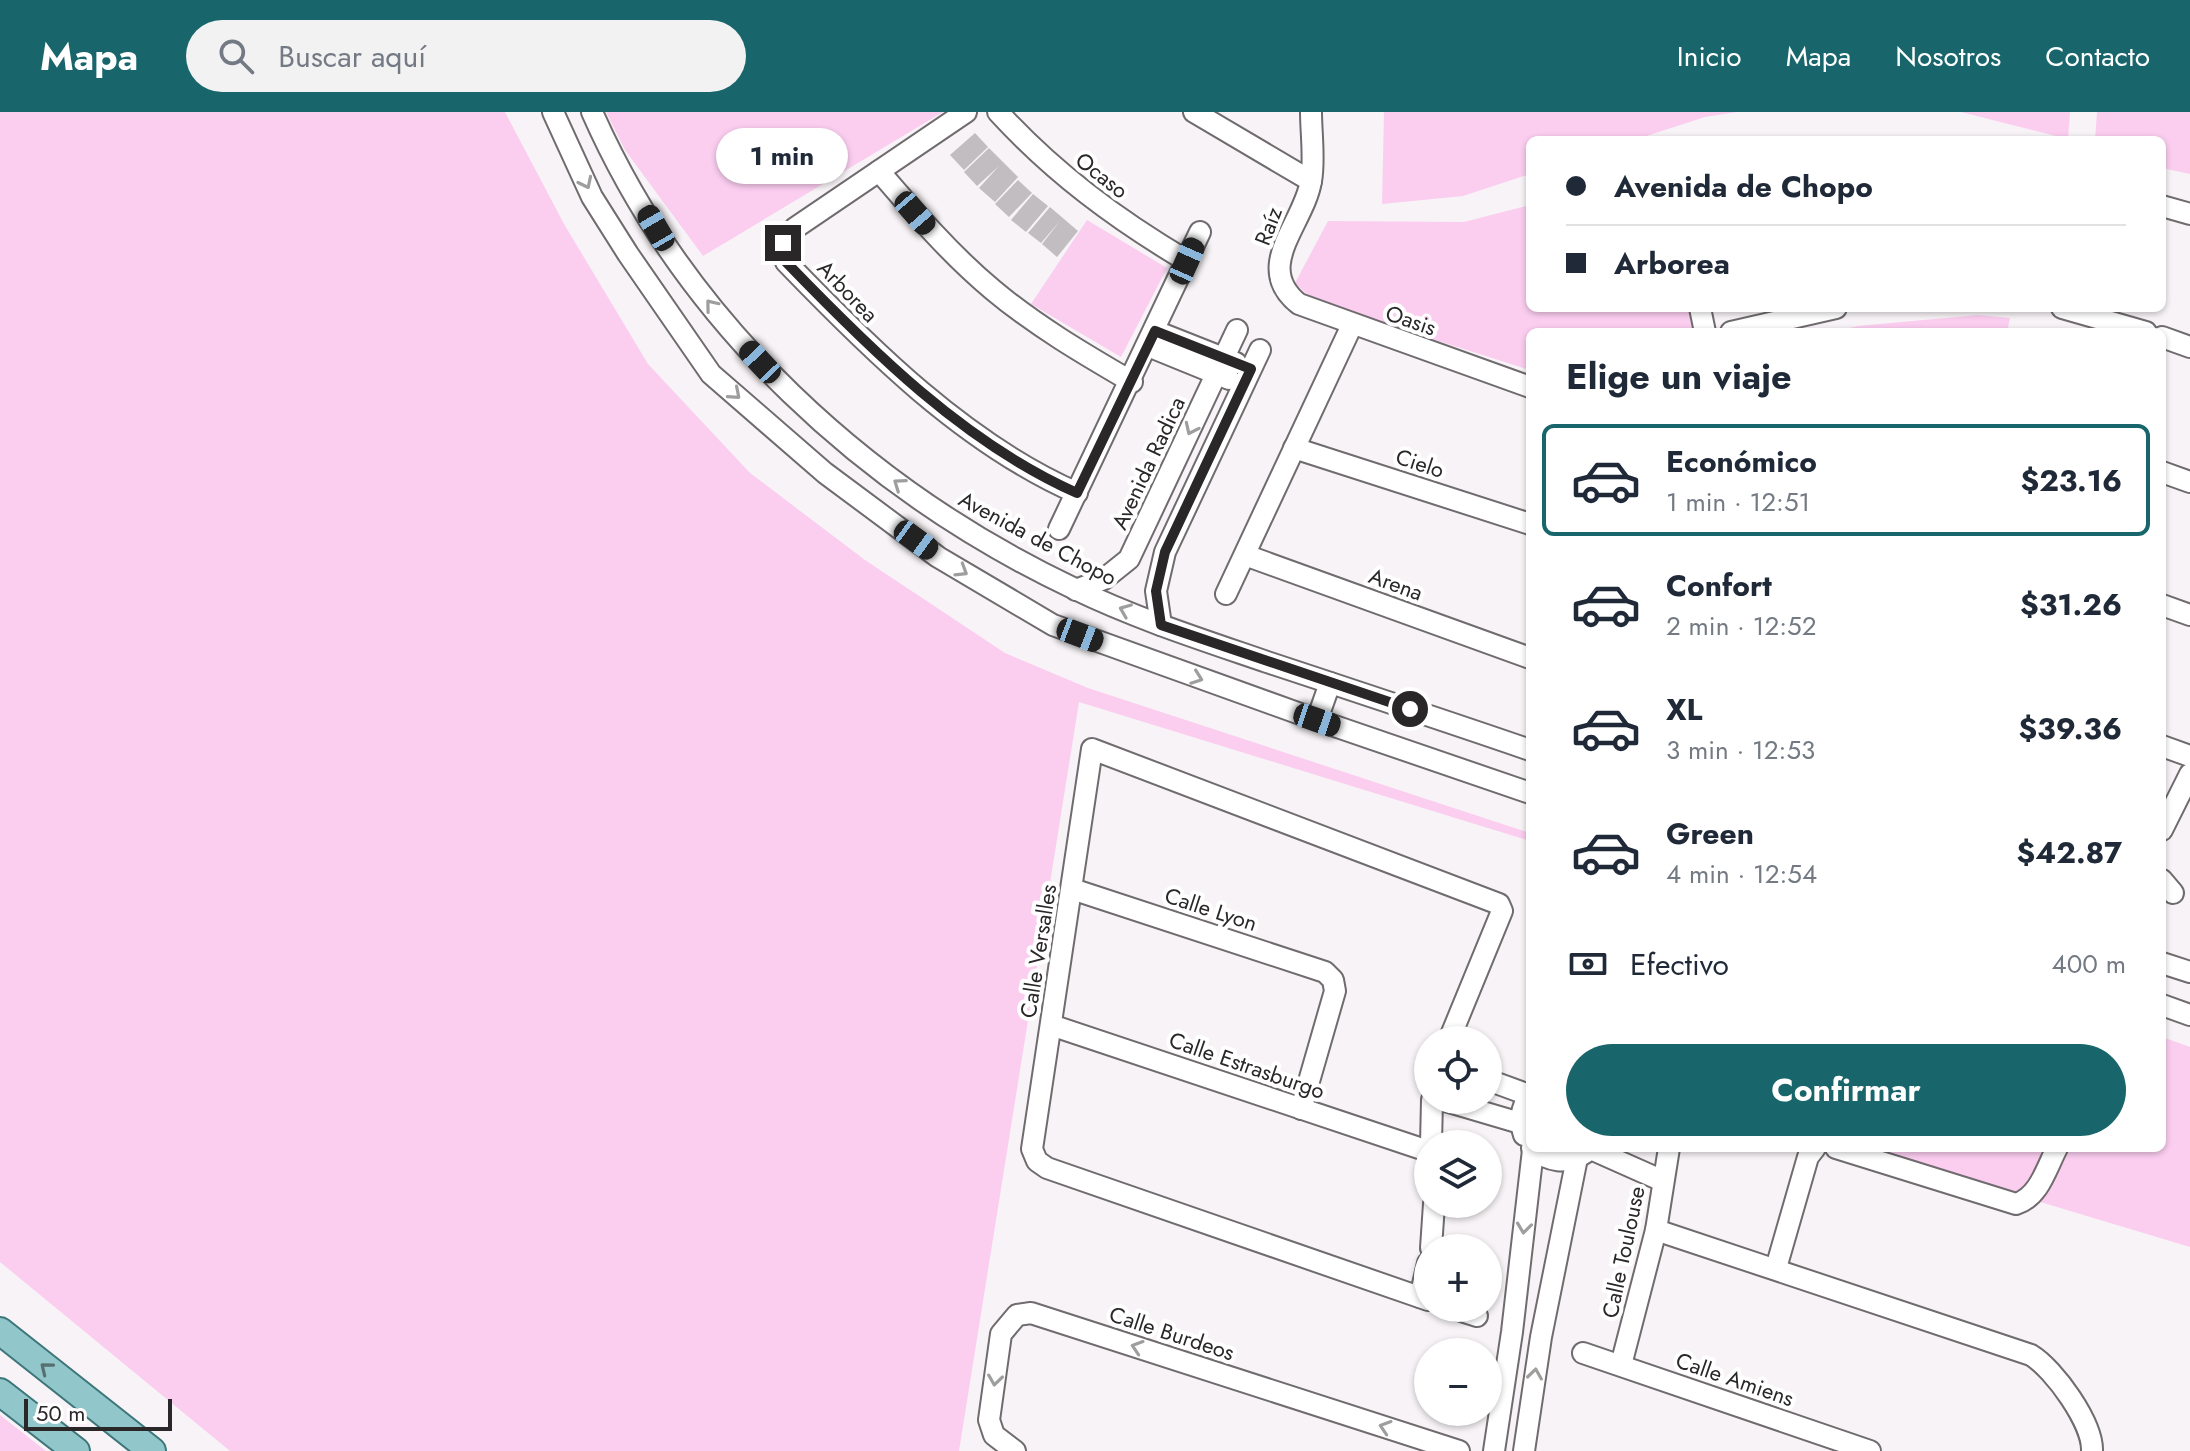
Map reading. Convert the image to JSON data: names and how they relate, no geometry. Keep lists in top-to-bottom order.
{
  "streets": {
    "street": [
      "Ocaso",
      "Raíz",
      "Arborea",
      "Oasis",
      "Avenida Radica",
      "Cielo",
      "Avenida de Chopo",
      "Arena",
      "Calle Lyon",
      "Calle Versalles",
      "Calle Estrasburgo",
      "Calle Toulouse",
      "Calle Burdeos",
      "Calle Amiens"
    ]
  },
  "crossings": [
    ["Raíz", "Oasis"],
    ["Avenida Radica", "Avenida de Chopo"],
    ["Calle Lyon", "Calle Versalles"],
    ["Calle Lyon", "Calle Estrasburgo"],
    ["Calle Versalles", "Calle Estrasburgo"],
    ["Calle Toulouse", "Calle Amiens"]
  ],
  "scale_bar": "50 m",
  "page": {
    "header": "Mapa",
    "search": "Buscar aquí",
    "nav": [
      "Inicio",
      "Mapa",
      "Nosotros",
      "Contacto"
    ],
    "bubble": "1 min",
    "banner": ["Avenida de Chopo", "Arborea"],
    "heading": "Elige un viaje",
    "list": [
      {
        "name": "Económico",
        "note": "1 min · 12:51",
        "value": "$23.16"
      },
      {
        "name": "Confort",
        "note": "2 min · 12:52",
        "value": "$31.26"
      },
      {
        "name": "XL",
        "note": "3 min · 12:53",
        "value": "$39.36"
      },
      {
        "name": "Green",
        "note": "4 min · 12:54",
        "value": "$42.87"
      }
    ],
    "pay": ["Efectivo", "400 m"],
    "map_buttons": ["+", "−"],
    "buttons": "Confirmar",
    "scale": "50 m"
  }
}
